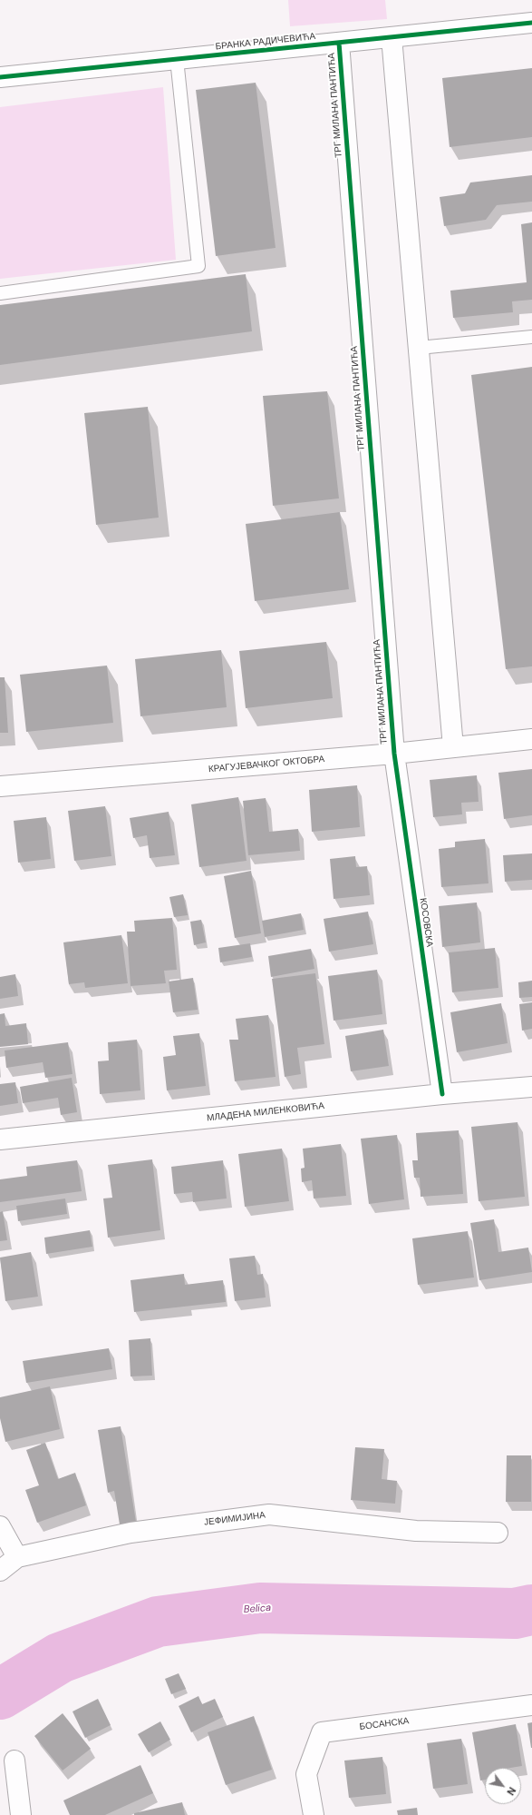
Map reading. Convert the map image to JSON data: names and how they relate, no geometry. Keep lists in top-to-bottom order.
{
  "streets": {
    "street": [
      "БРАНКА РАДИЧЕВИЋА",
      "ТРГ МИЛАНА ПАНТИЋА",
      "КРАГУЈЕВАЧКОГ ОКТОБРА",
      "КОСОВСКА",
      "МЛАДЕНА МИЛЕНКОВИЋА",
      "ЈЕФИМИЈИНА",
      "БОСАНСКА"
    ]
  },
  "crossings": [
    ["БРАНКА РАДИЧЕВИЋА", "ТРГ МИЛАНА ПАНТИЋА"],
    ["ТРГ МИЛАНА ПАНТИЋА", "КРАГУЈЕВАЧКОГ ОКТОБРА"],
    ["ТРГ МИЛАНА ПАНТИЋА", "КОСОВСКА"],
    ["КРАГУЈЕВАЧКОГ ОКТОБРА", "КОСОВСКА"],
    ["КОСОВСКА", "МЛАДЕНА МИЛЕНКОВИЋА"]
  ],
  "water": ["Belica"],
  "north": "bottom right"
}
